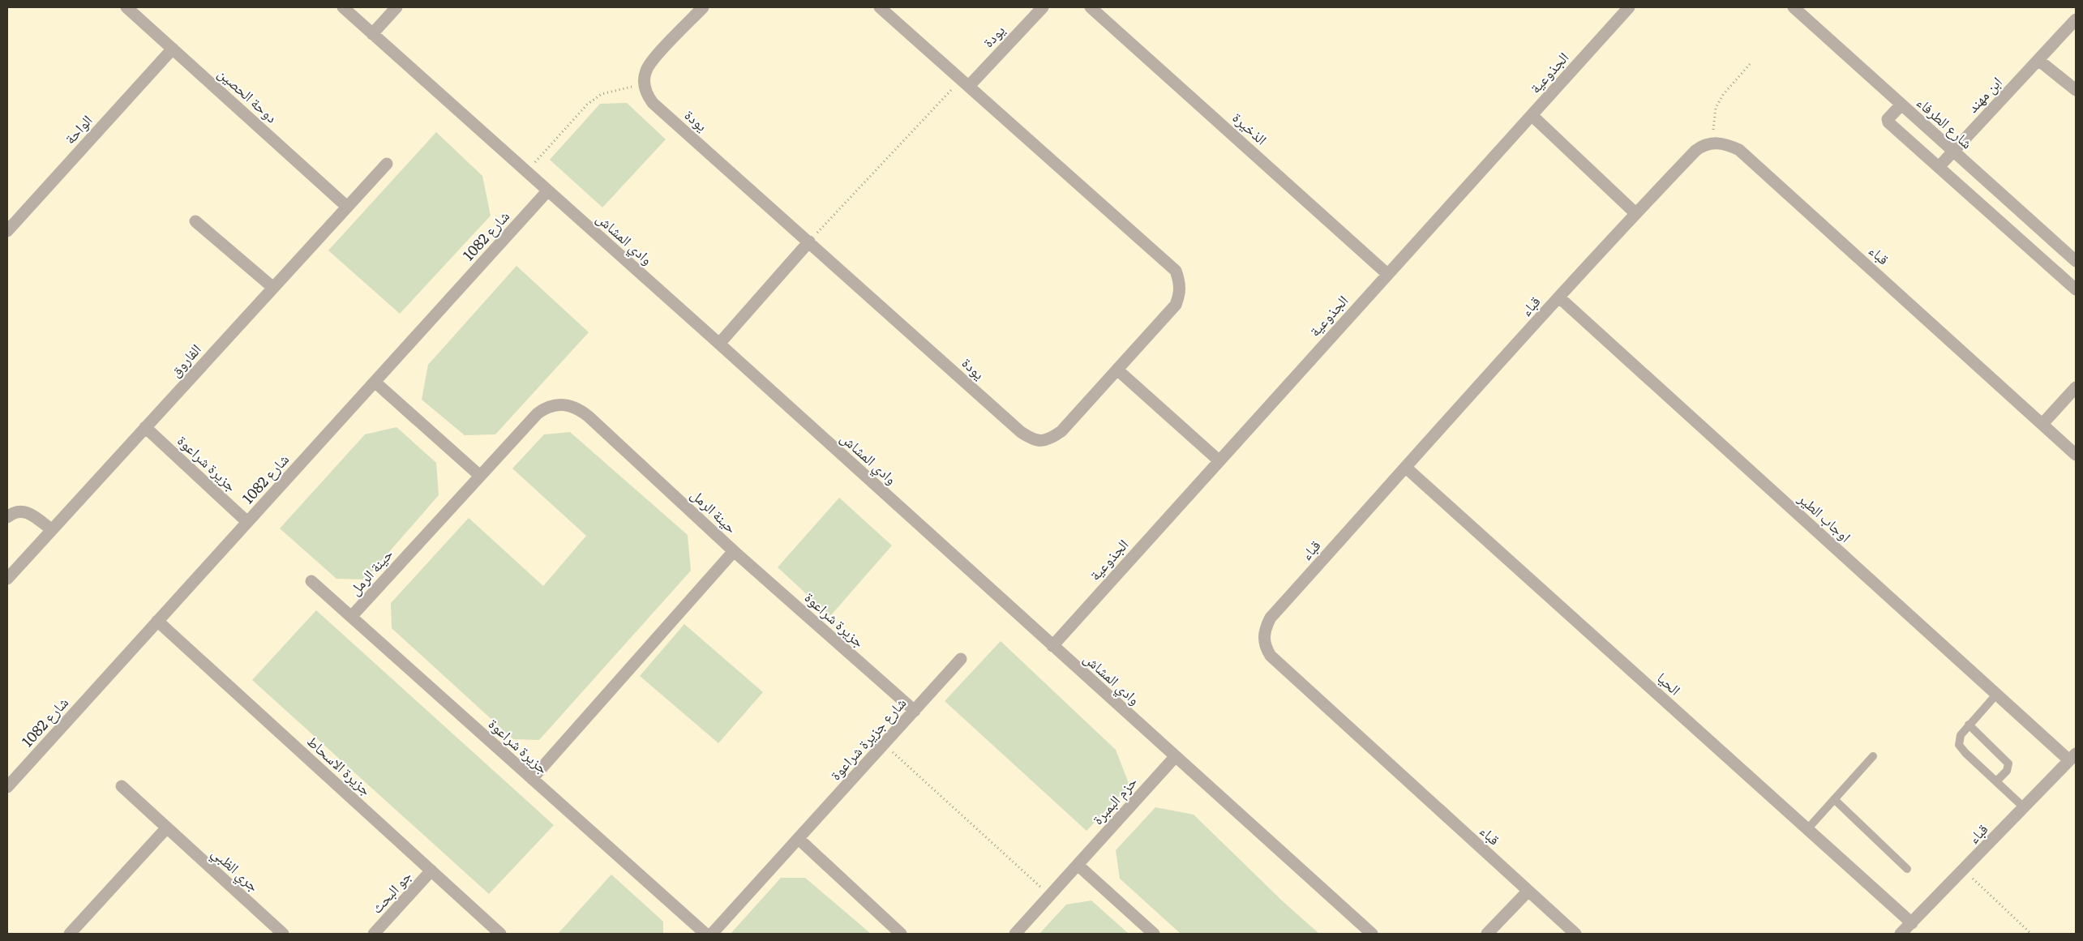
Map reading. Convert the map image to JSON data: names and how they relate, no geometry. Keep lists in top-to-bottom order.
{
  "streets": {
    "street": [
      "يودة",
      "الجذوعية",
      "ابن مهند",
      "دوحة الحصين",
      "شارع الطرفاء",
      "الذخيرة",
      "الواحة",
      "شارع 1082",
      "وادي المشاش",
      "قباء",
      "الفاروق",
      "جزيرة شراعوة",
      "حينة الرمل",
      "اوجاب الطير",
      "الحيا",
      "شارع جزيرة شراعوة",
      "جزيرة الاسحاط",
      "حزم البمبرة",
      "جري الظبي",
      "جو البحث"
    ]
  },
  "crossings": [
    ["الجذوعية", "الذخيرة"],
    ["الجذوعية", "وادي المشاش"],
    ["ابن مهند", "شارع الطرفاء"],
    ["دوحة الحصين", "الواحة"],
    ["دوحة الحصين", "الفاروق"],
    ["شارع 1082", "وادي المشاش"],
    ["شارع 1082", "جزيرة شراعوة"],
    ["شارع 1082", "جزيرة الاسحاط"],
    ["وادي المشاش", "حزم البمبرة"],
    ["قباء", "اوجاب الطير"],
    ["قباء", "الحيا"],
    ["الفاروق", "جزيرة شراعوة"],
    ["جزيرة شراعوة", "حينة الرمل"],
    ["جزيرة شراعوة", "شارع جزيرة شراعوة"],
    ["جزيرة الاسحاط", "جو البحث"]
  ]
}
